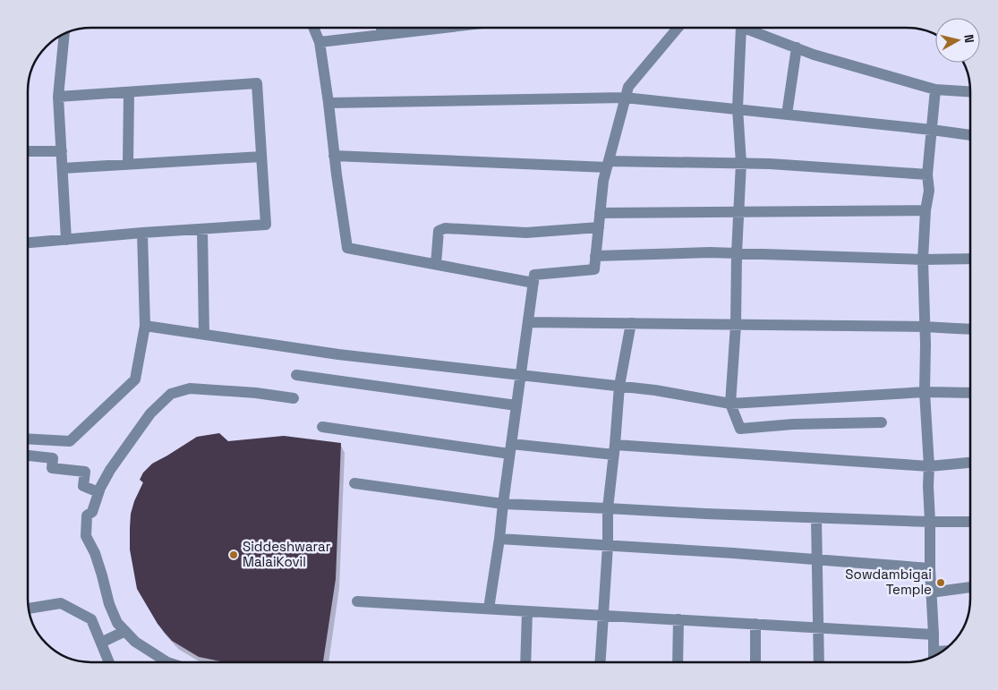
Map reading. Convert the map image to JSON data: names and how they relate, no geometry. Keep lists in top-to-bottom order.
{
  "places": ["Siddeshwarar MalaiKovil", "Sowdambigai Temple"],
  "north": "right"
}
